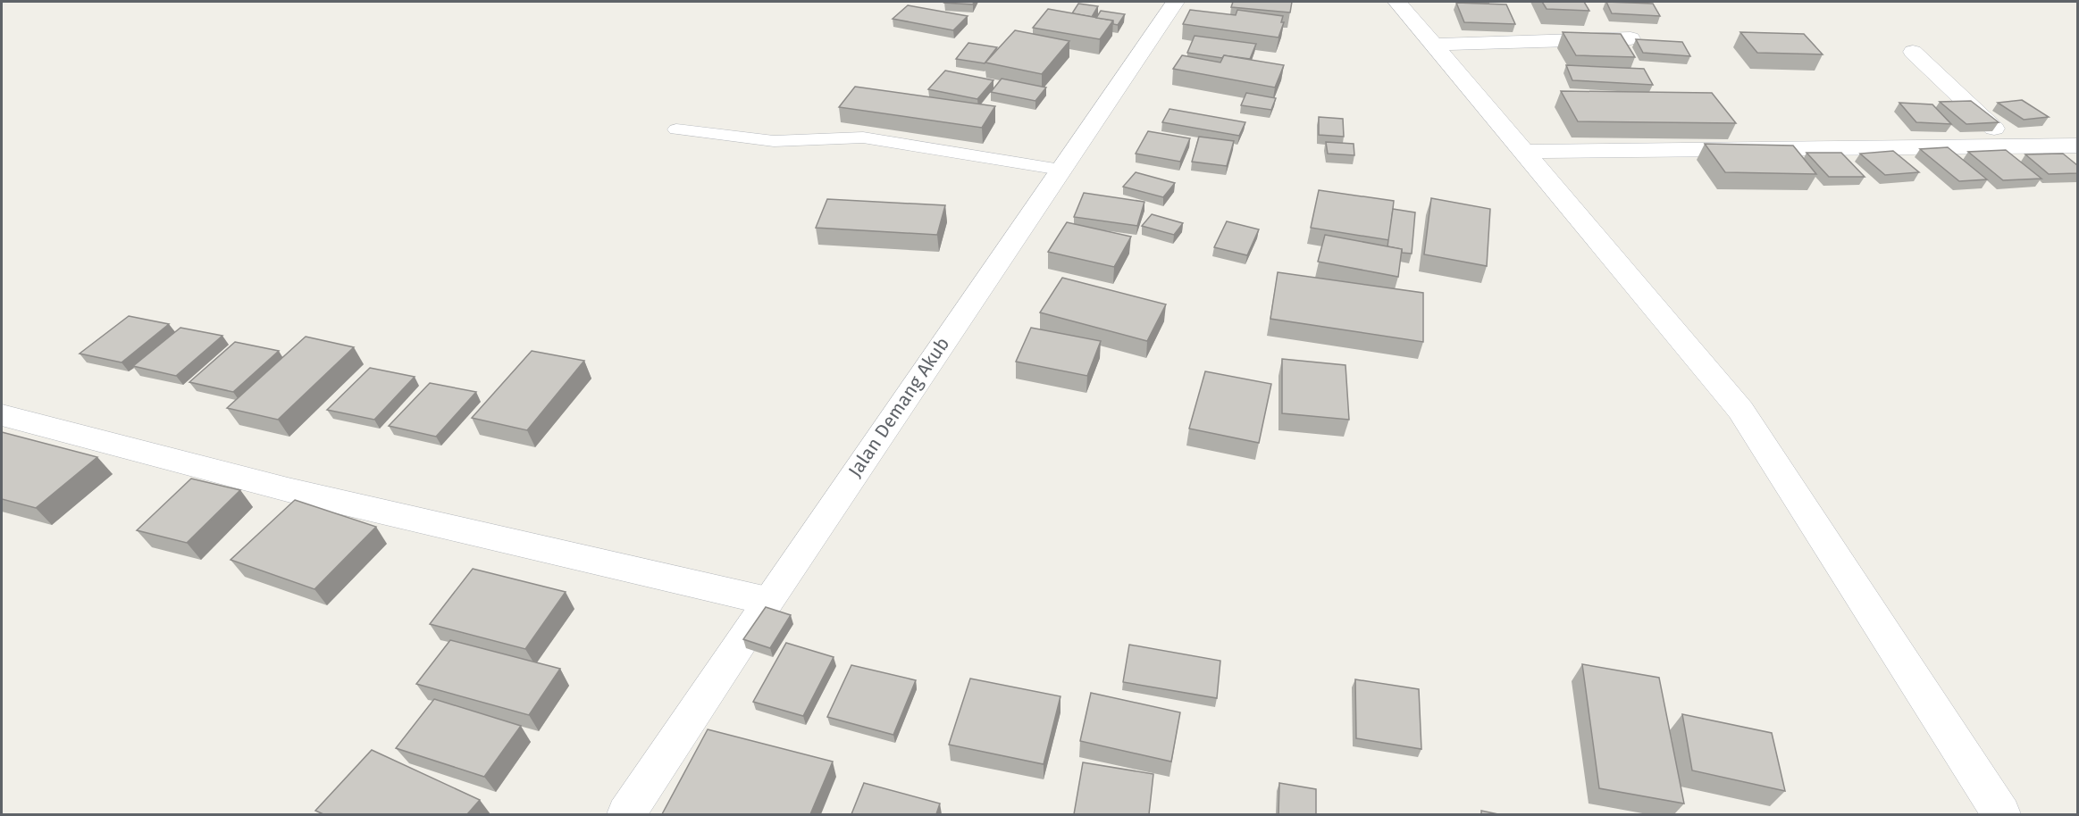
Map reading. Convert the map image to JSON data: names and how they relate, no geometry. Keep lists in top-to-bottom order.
{
  "streets": {
    "street": ["Jalan Demang Akub"]
  }
}
